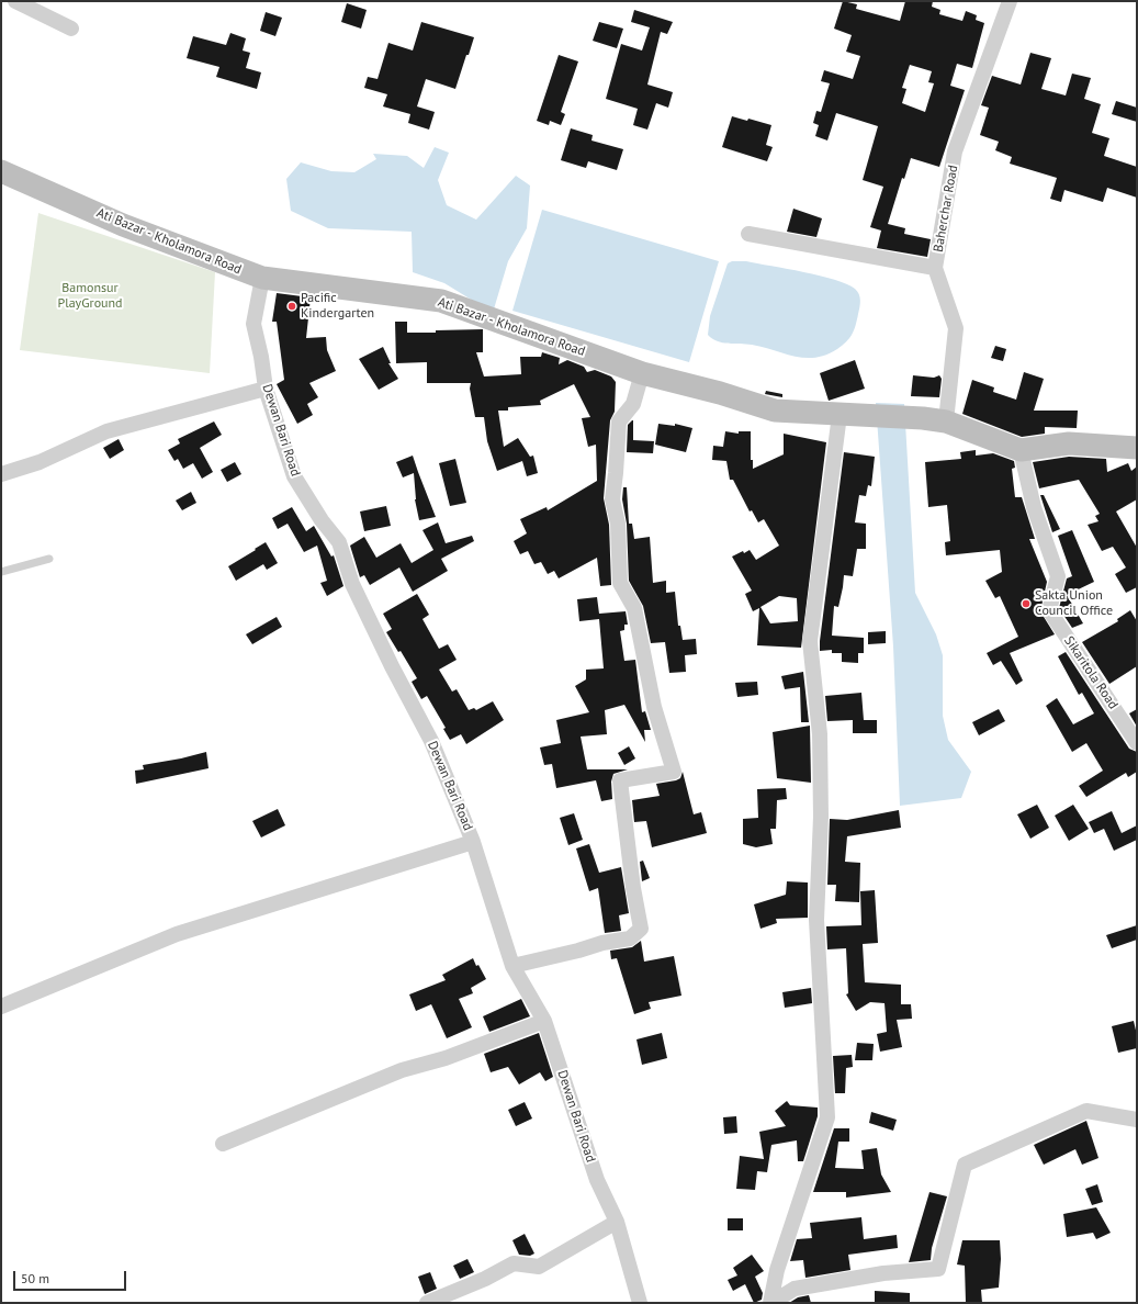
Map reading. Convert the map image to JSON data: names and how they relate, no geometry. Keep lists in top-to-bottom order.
{
  "streets": {
    "main road": ["Ati Bazar - Kholamora Road"],
    "street": ["Baherchar Road", "Dewan Bari Road", "Sikaritola Road"]
  },
  "crossings": [
    ["Baherchar Road", "Ati Bazar - Kholamora Road"],
    ["Ati Bazar - Kholamora Road", "Dewan Bari Road"]
  ],
  "parks": ["Bamonsur PlayGround"],
  "places": ["Pacific Kindergarten", "Sakta Union Council Office"],
  "scale_bar": "50 m"
}
